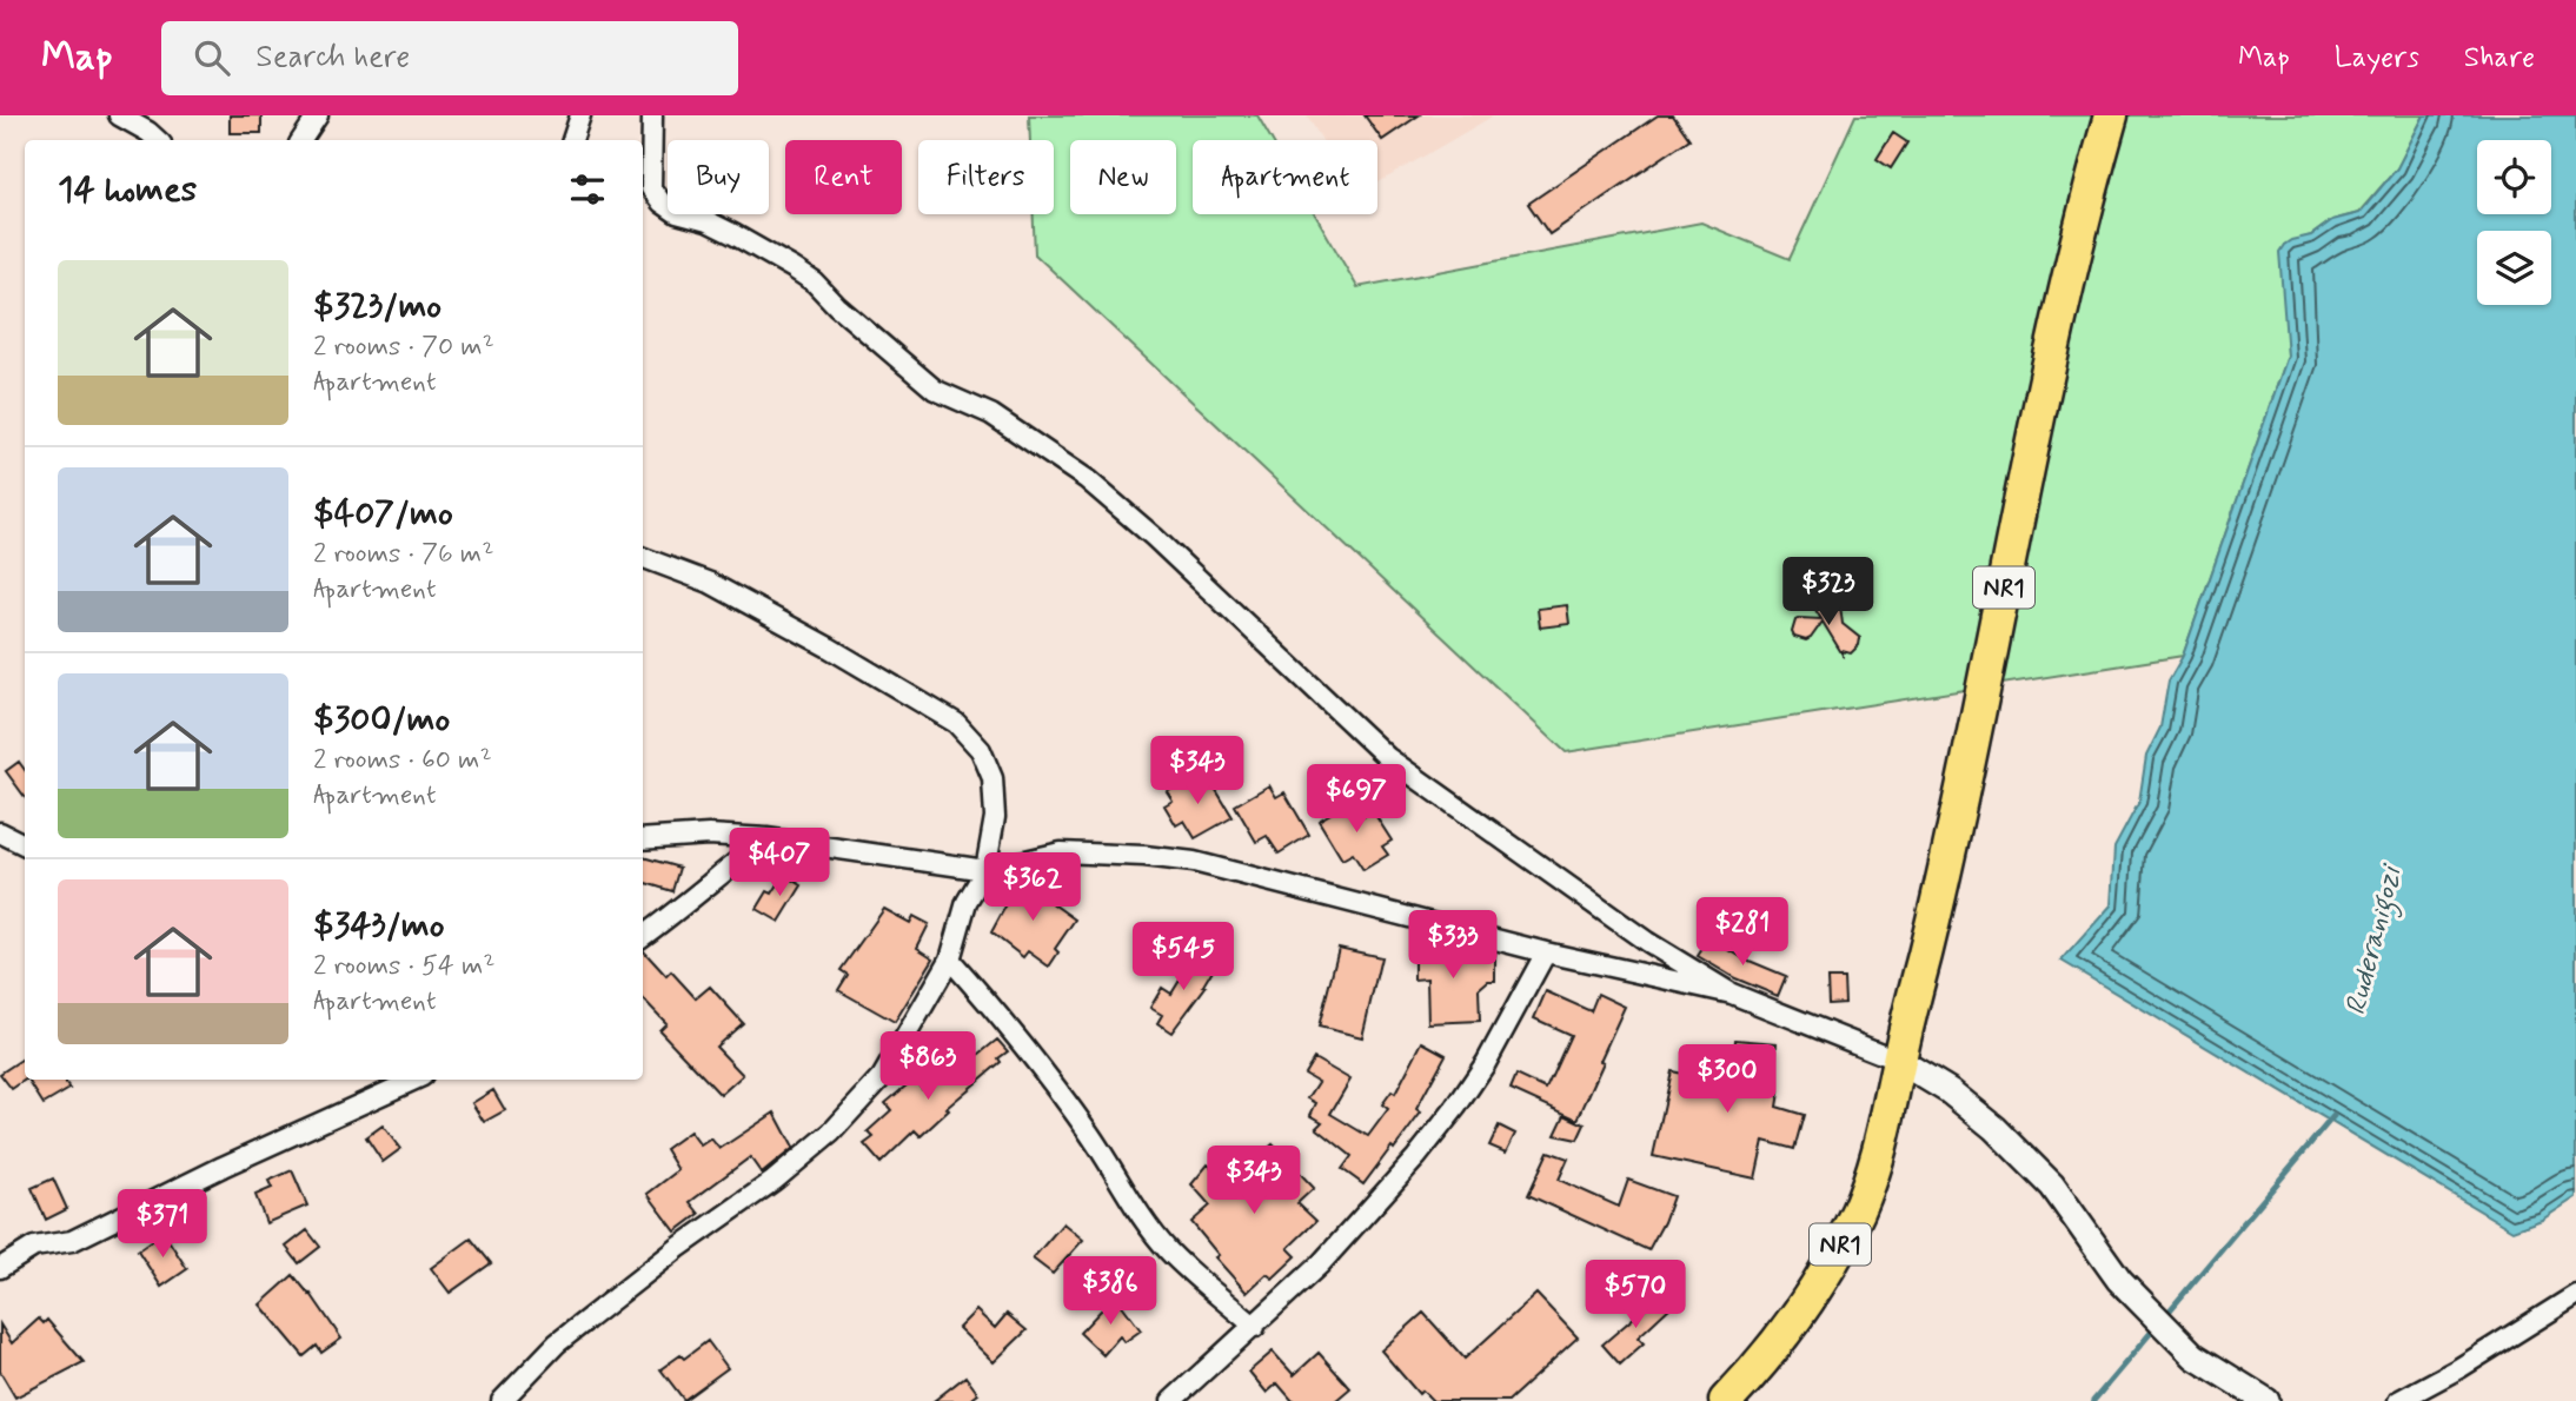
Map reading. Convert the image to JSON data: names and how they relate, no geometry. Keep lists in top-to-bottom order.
{
  "streets": {
    "highway": ["NR1"]
  },
  "water": ["Ruderanigozi"],
  "page": {
    "header": "Map",
    "search": "Search here",
    "nav": ["Map", "Layers", "Share"],
    "chip": [
      "Buy",
      "Rent",
      "Filters",
      "New",
      "Apartment"
    ],
    "heading": "14 homes",
    "list": [
      {
        "name": "$323/mo",
        "note": "2 rooms · 70 m² · Apartment"
      },
      {
        "name": "$407/mo",
        "note": "2 rooms · 76 m² · Apartment"
      },
      {
        "name": "$300/mo",
        "note": "2 rooms · 60 m² · Apartment"
      },
      {
        "name": "$343/mo",
        "note": "2 rooms · 54 m² · Apartment"
      }
    ],
    "price": [
      "$323",
      "$343",
      "$697",
      "$407",
      "$362",
      "$281",
      "$333",
      "$545",
      "$863",
      "$300",
      "$343",
      "$371",
      "$386",
      "$570"
    ]
  }
}
